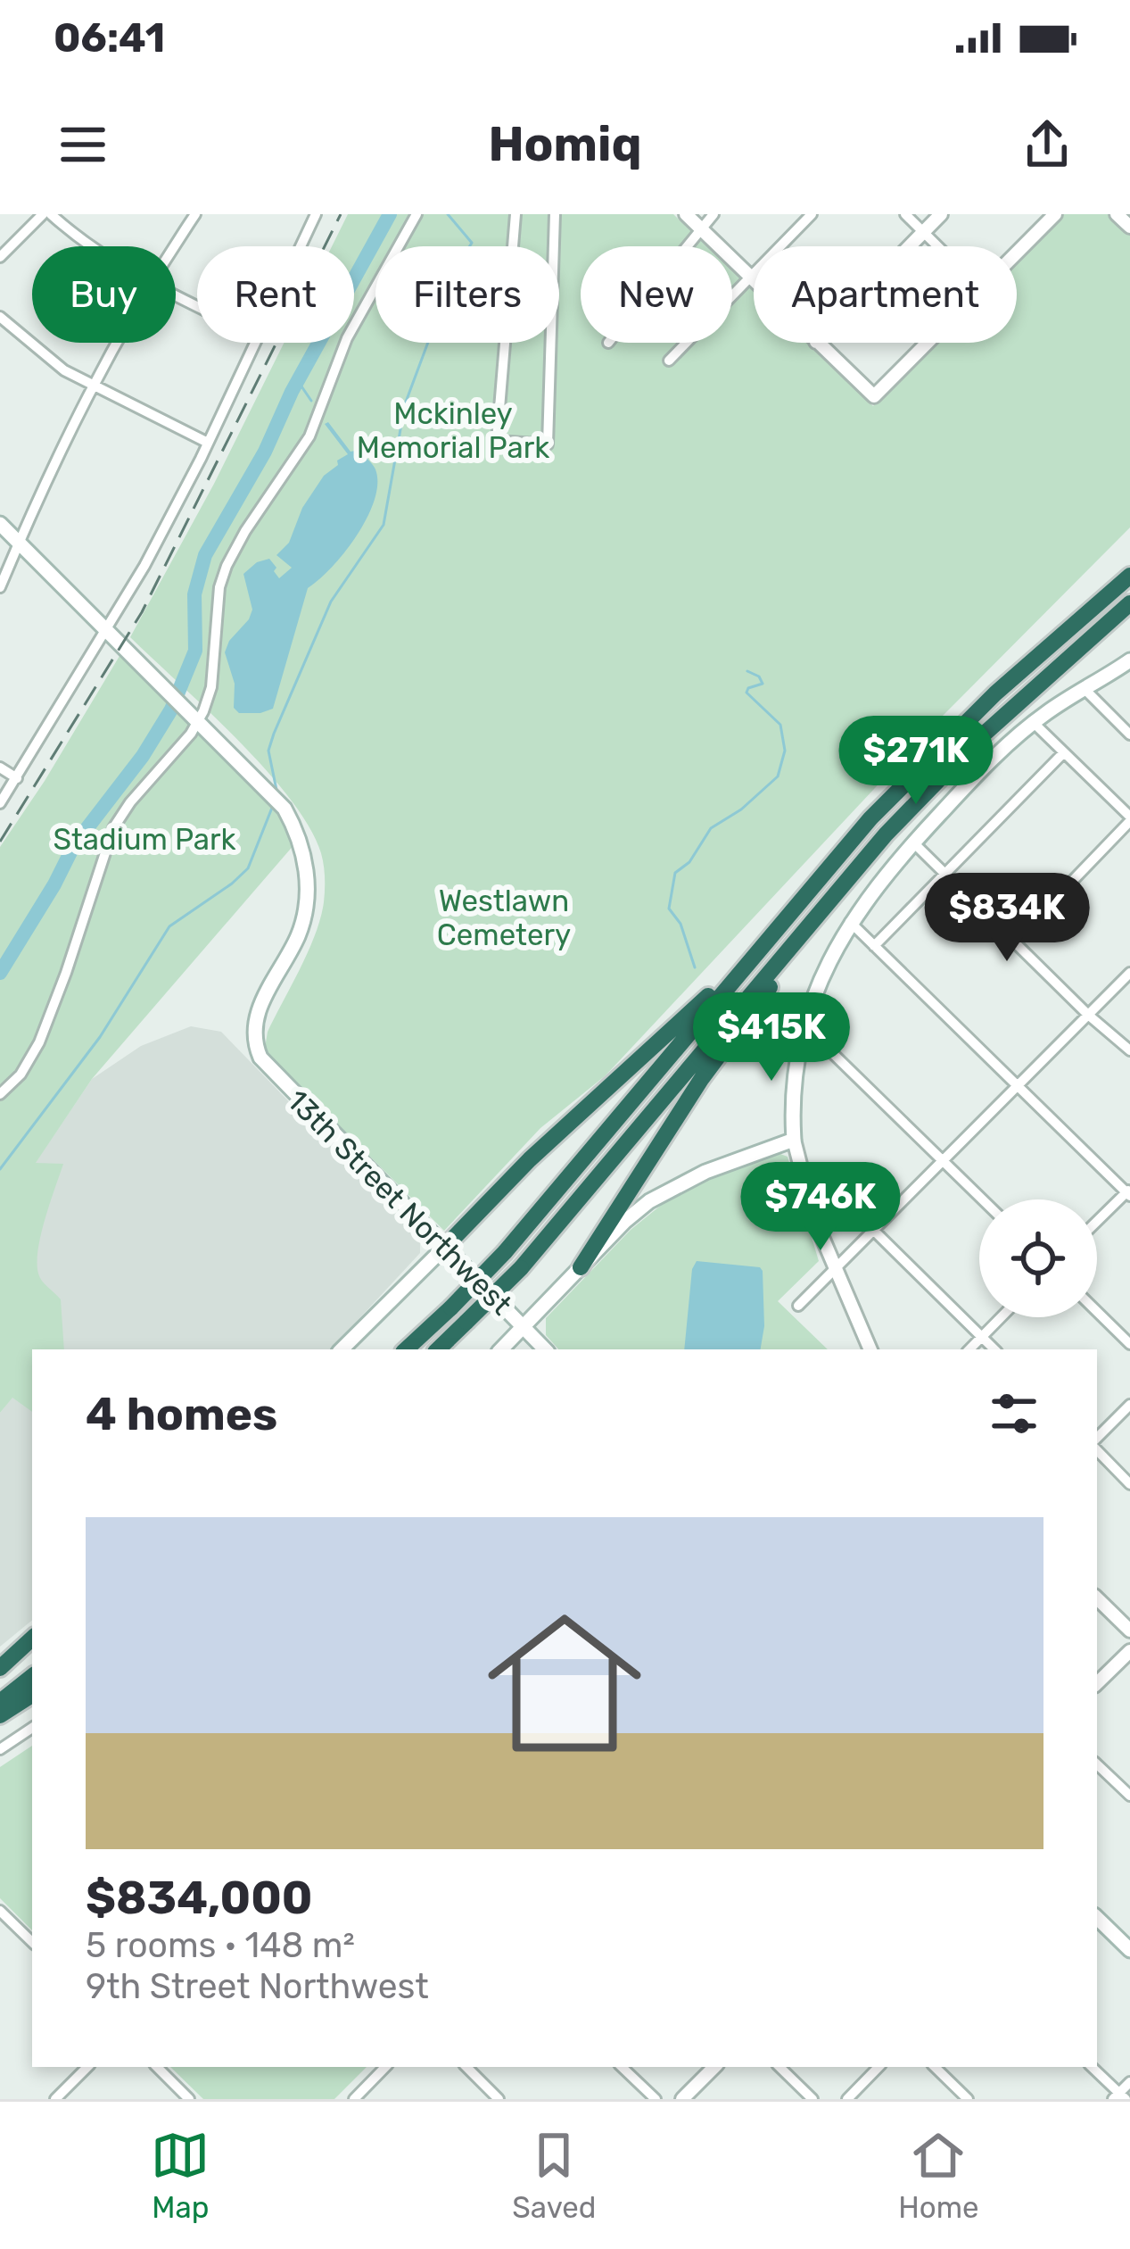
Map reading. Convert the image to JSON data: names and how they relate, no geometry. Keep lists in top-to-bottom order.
{
  "streets": {
    "main road": ["13th Street Northwest"]
  },
  "parks": ["Mckinley Memorial Park", "Stadium Park", "Westlawn Cemetery"],
  "page": {
    "status": "06:41",
    "header": "Homiq",
    "chip": [
      "Buy",
      "Rent",
      "Filters",
      "New",
      "Apartment"
    ],
    "price": [
      "$271K",
      "$834K",
      "$415K",
      "$746K"
    ],
    "heading": "4 homes",
    "list": [
      {
        "name": "$834,000",
        "note": "5 rooms · 148 m² · 9th Street Northwest"
      }
    ],
    "tabs": ["Map", "Saved", "Home"]
  }
}
